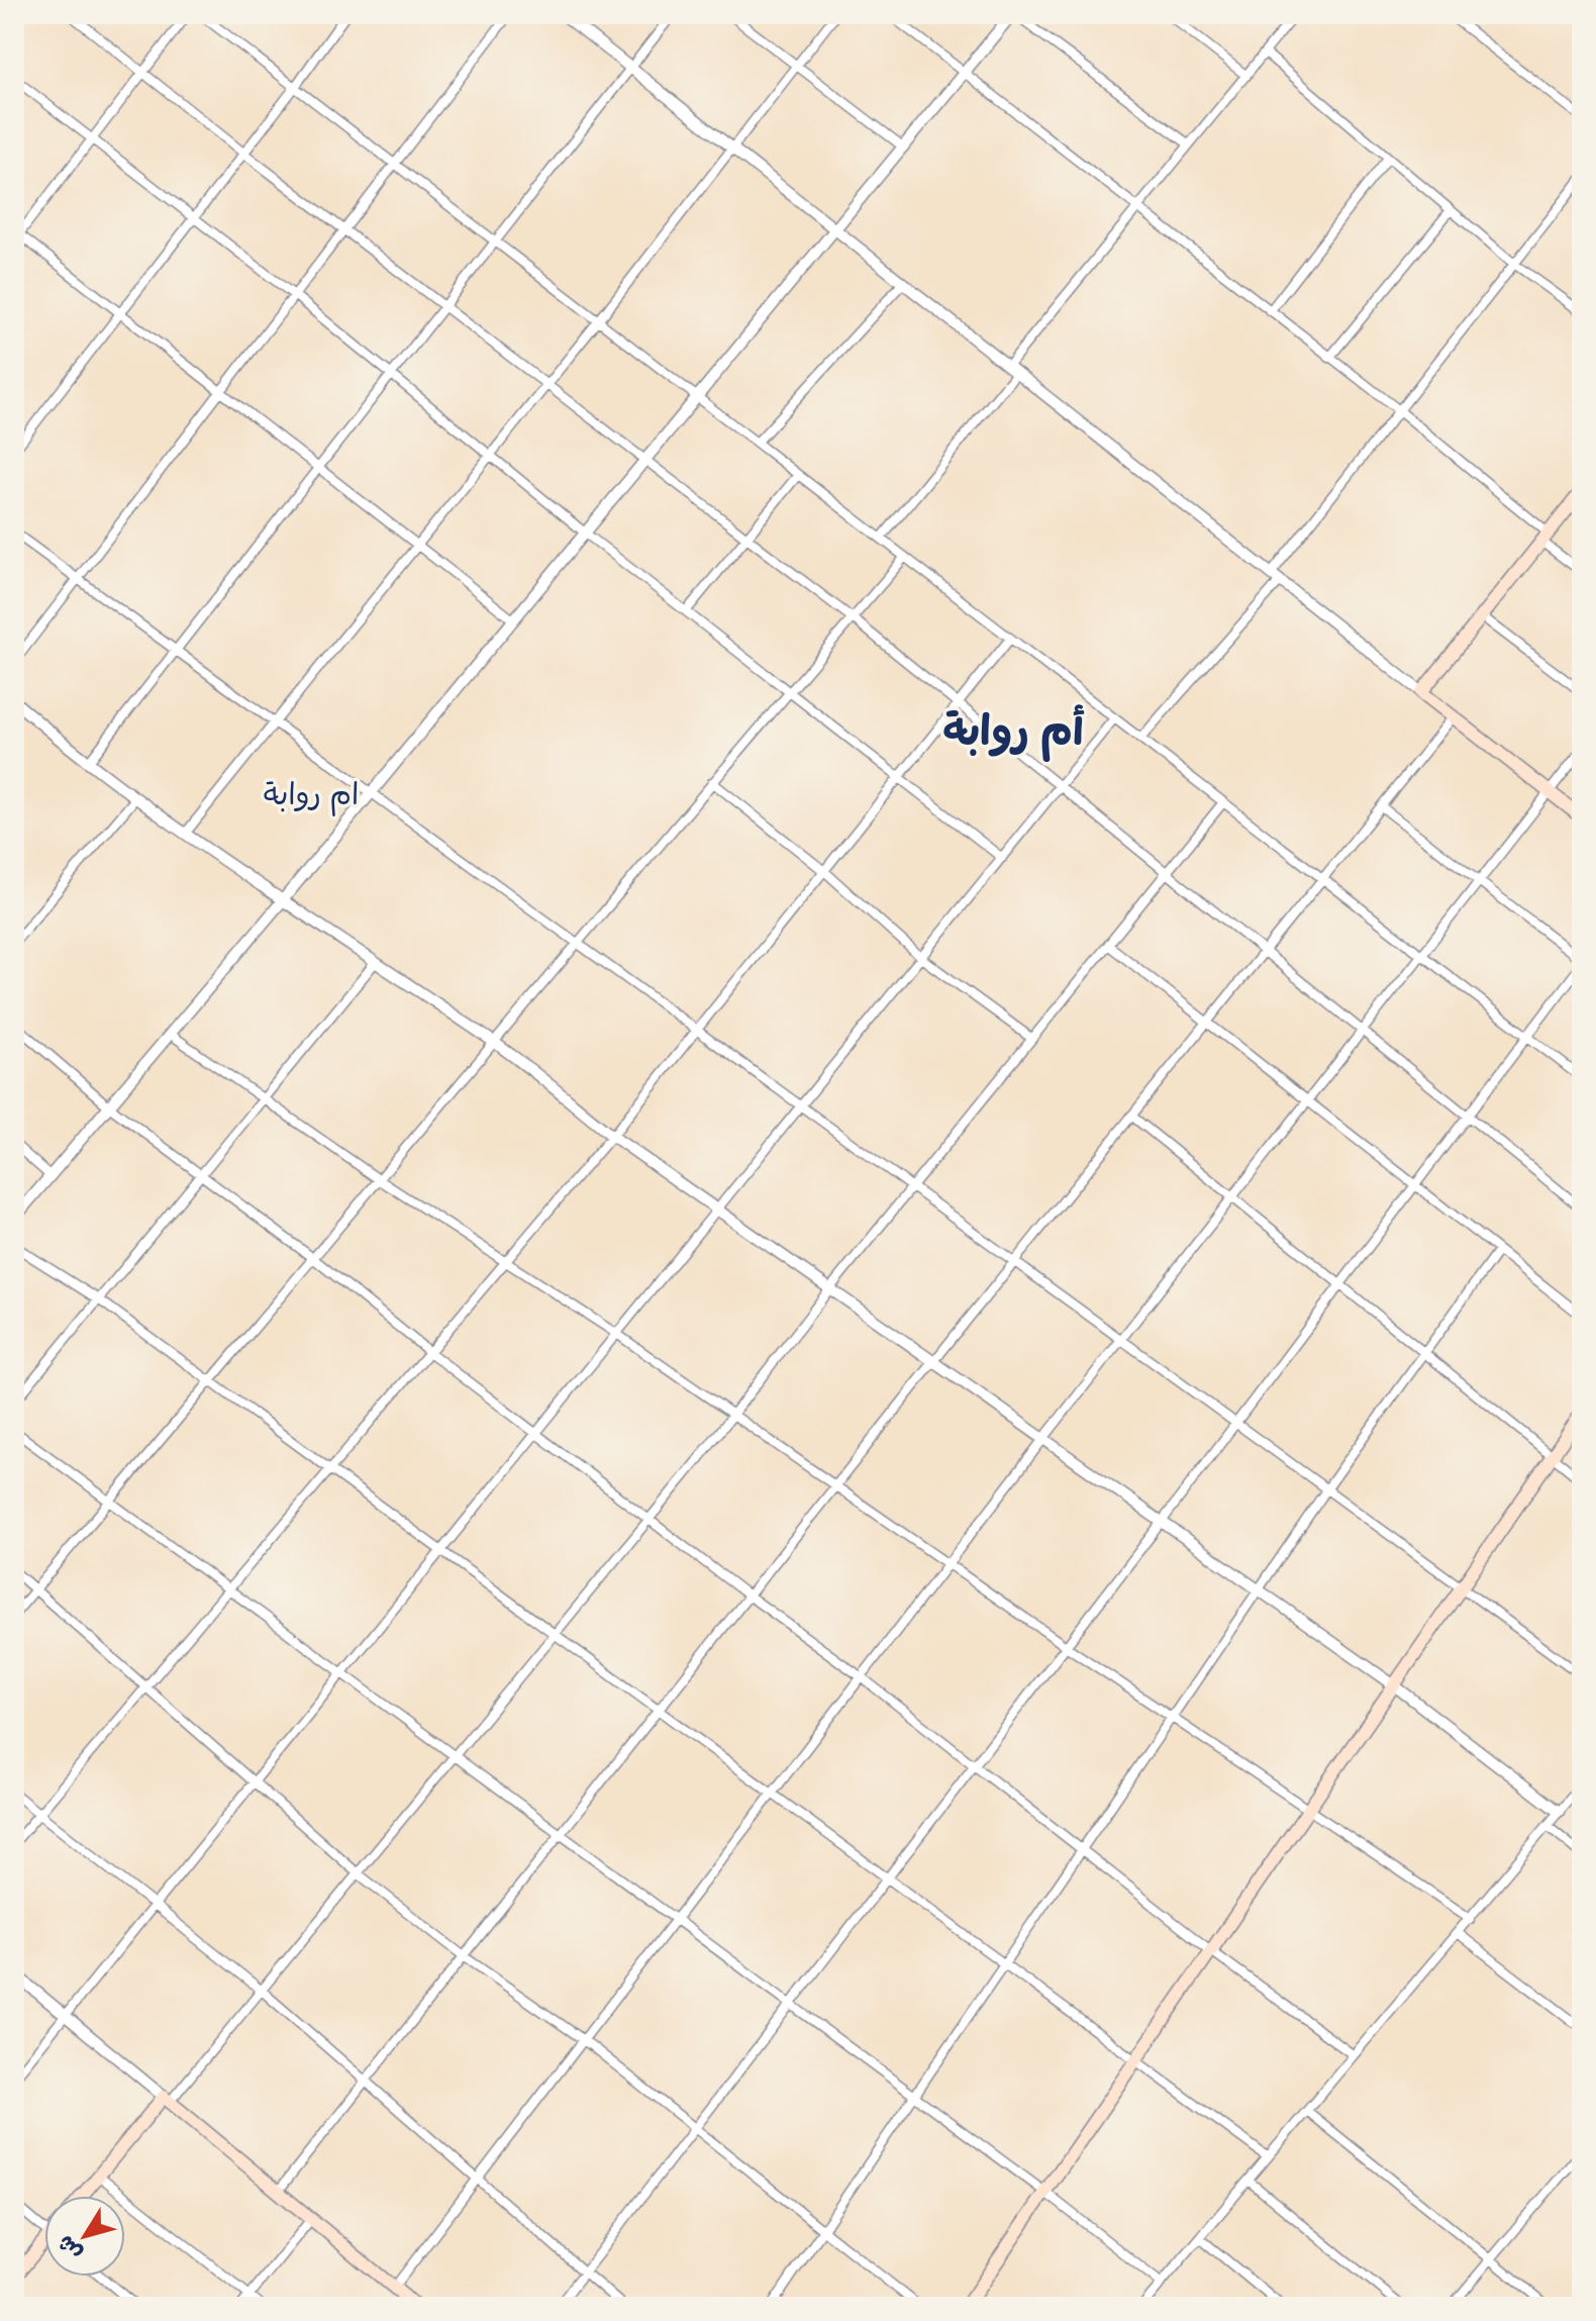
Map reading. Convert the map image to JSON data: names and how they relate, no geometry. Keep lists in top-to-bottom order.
{
  "districts": ["أم روابة", "ام روابة"],
  "north": "bottom left"
}
